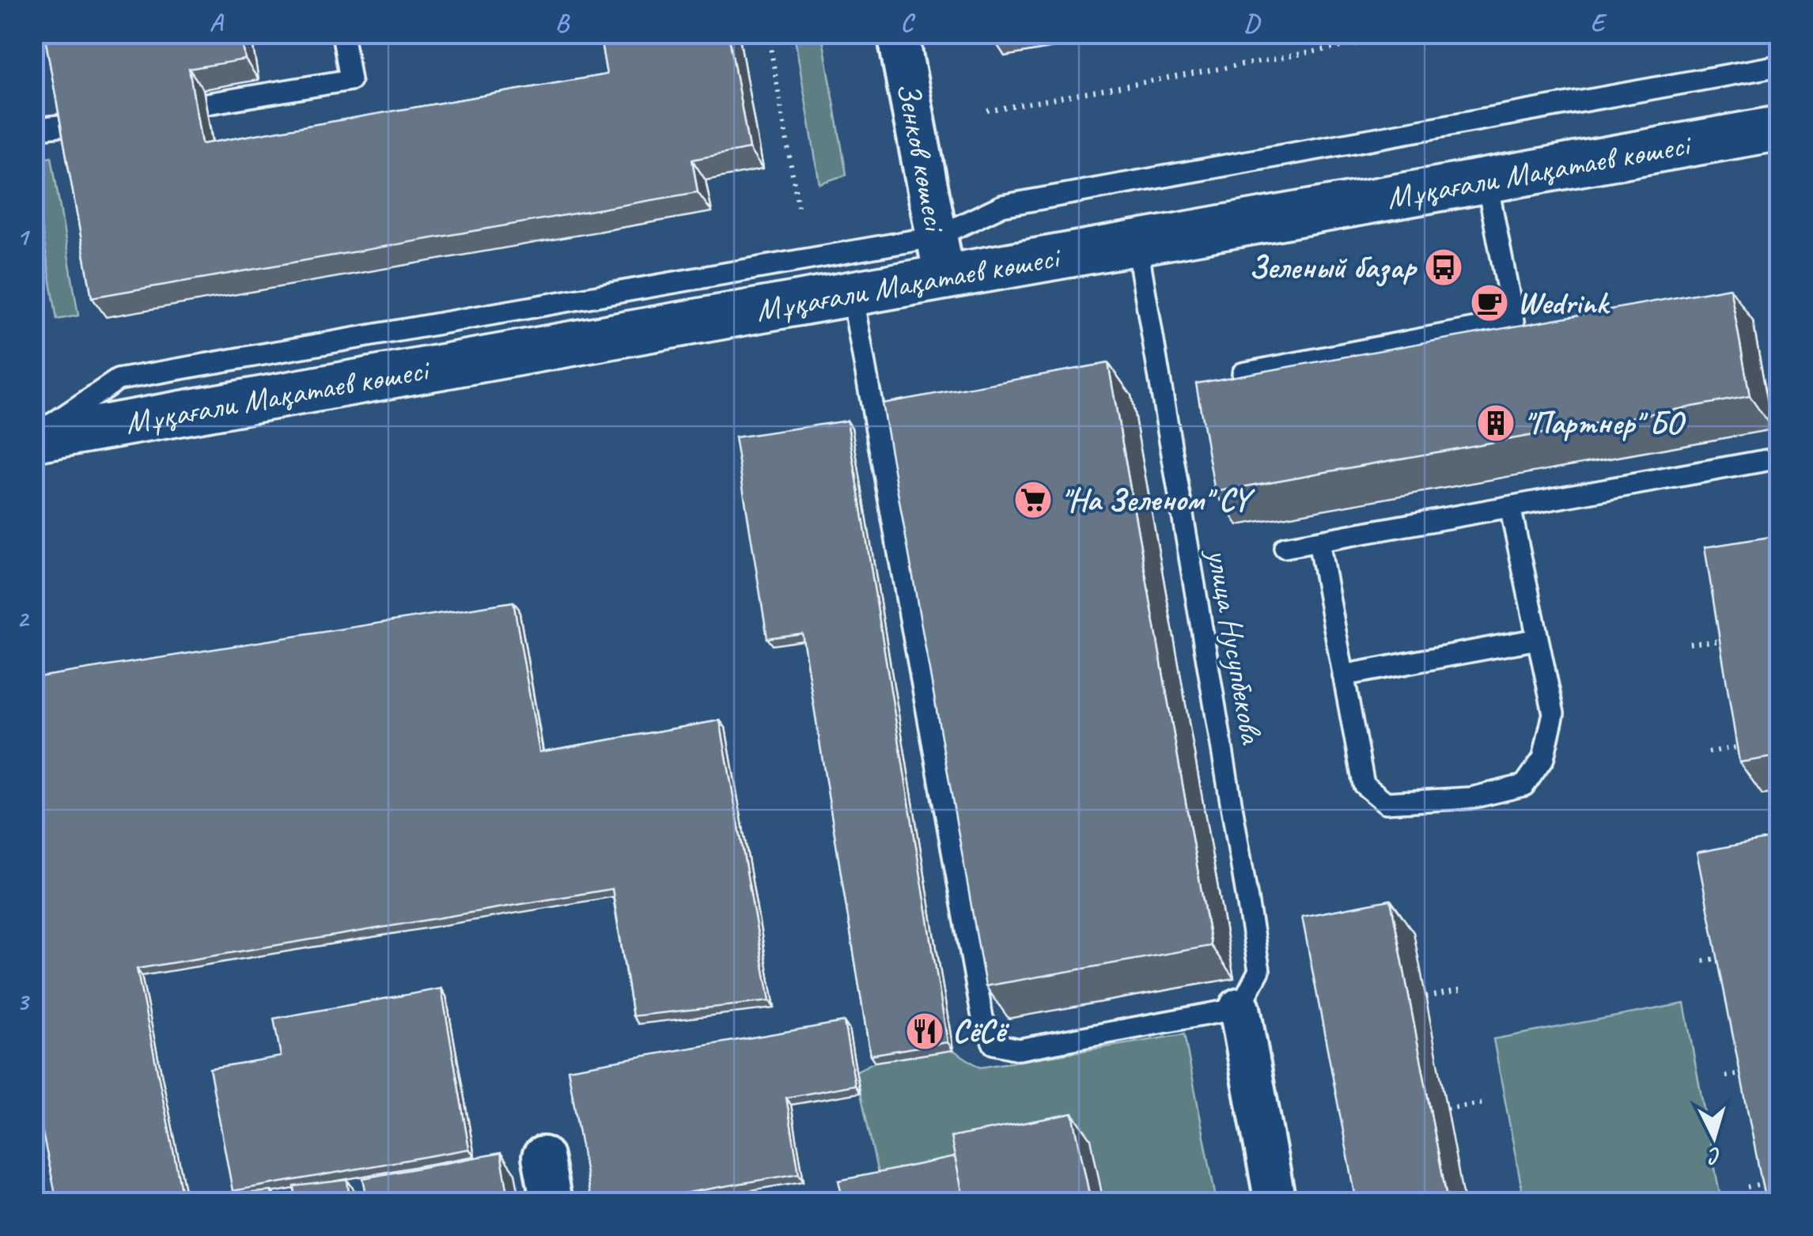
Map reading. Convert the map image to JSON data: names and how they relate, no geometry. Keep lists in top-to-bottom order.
{
  "streets": {
    "main road": ["Мұқағали Мақатаев көшесі"],
    "street": ["Зенков көшесі"],
    "lane": ["улица Нусупбекова"]
  },
  "crossings": [
    ["Зенков көшесі", "Мұқағали Мақатаев көшесі"],
    ["Мұқағали Мақатаев көшесі", "улица Нусупбекова"]
  ],
  "places": {
    "bus stop": ["Зеленый базар"],
    "cafe": ["Wedrink"],
    "building": ["\"Партнер\" БО"],
    "supermarket": ["\"На Зеленом\" СҮ"],
    "restaurant": ["СёСё"]
  },
  "north": "bottom",
  "grid": {
    "columns": [
      "A",
      "B",
      "C",
      "D",
      "E"
    ],
    "rows": ["1", "2", "3"]
  }
}
